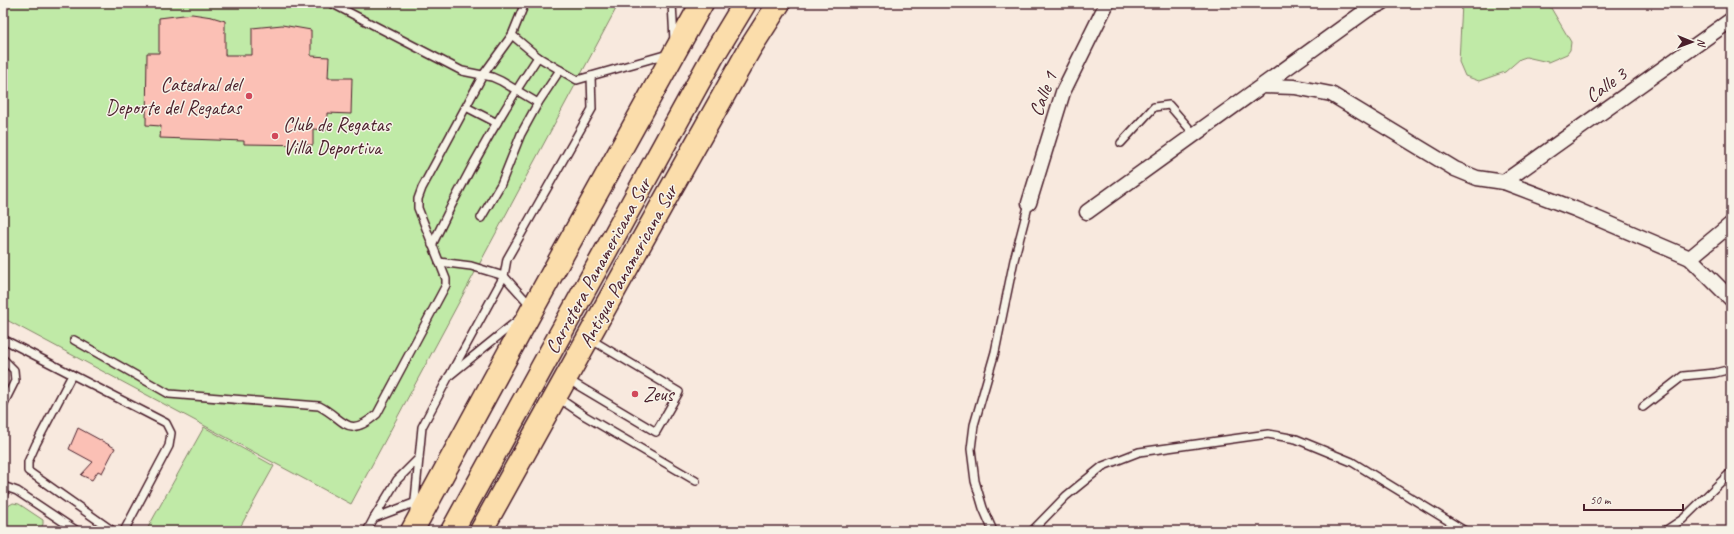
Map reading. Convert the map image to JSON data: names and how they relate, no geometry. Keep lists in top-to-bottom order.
{
  "streets": {
    "main road": ["Carretera Panamericana Sur", "Antigua Panamericana Sur"],
    "street": ["Calle 3", "Calle 1"]
  },
  "places": ["Catedral del Deporte del Regatas", "Club de Regatas Villa Deportiva", "Zeus"],
  "scale_bar": "50 m",
  "north": "right"
}
